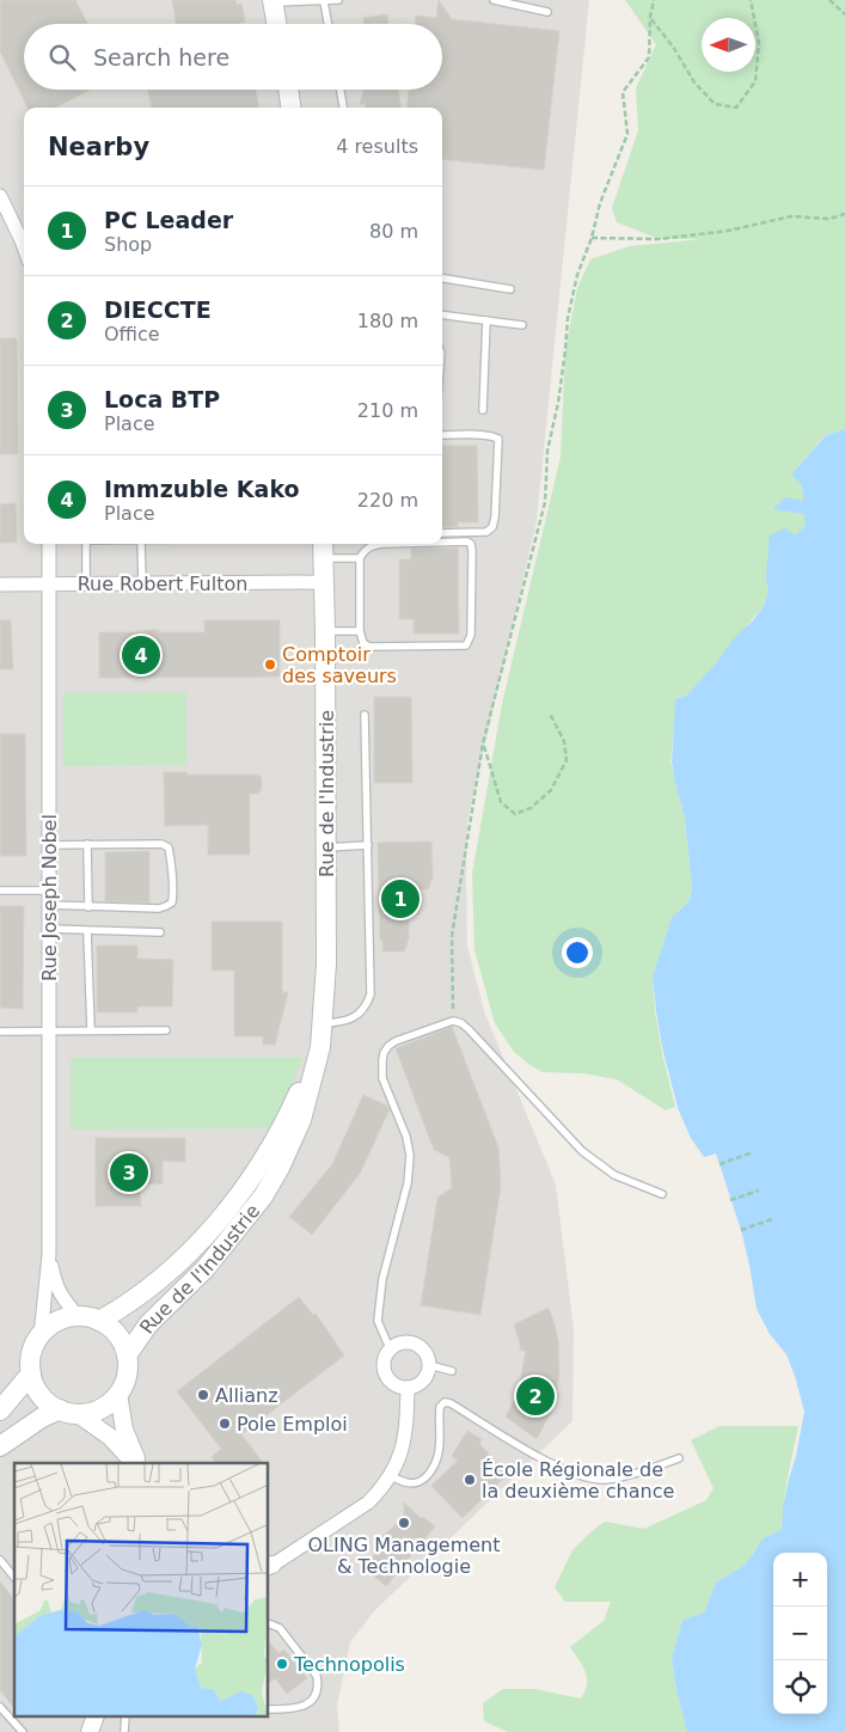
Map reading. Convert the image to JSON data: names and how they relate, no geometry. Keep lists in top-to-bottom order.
{
  "streets": {
    "main road": ["Rue de l'Industrie"],
    "street": ["Rue Robert Fulton", "Rue Joseph Nobel"]
  },
  "crossings": [
    ["Rue Robert Fulton", "Rue de l'Industrie"],
    ["Rue Robert Fulton", "Rue Joseph Nobel"],
    ["Rue de l'Industrie", "Rue Joseph Nobel"]
  ],
  "places": [
    "Comptoir des saveurs",
    "Allianz",
    "Pole Emploi",
    "École Régionale de la deuxième chance",
    "OLING Management & Technologie",
    "Technopolis"
  ],
  "north": "left",
  "page": {
    "search": "Search here",
    "heading": ["Nearby", "4 results"],
    "list": [
      {
        "mark": "1",
        "name": "PC Leader",
        "note": "Shop",
        "value": "80 m"
      },
      {
        "mark": "2",
        "name": "DIECCTE",
        "note": "Office",
        "value": "180 m"
      },
      {
        "mark": "3",
        "name": "Loca BTP",
        "note": "Place",
        "value": "210 m"
      },
      {
        "mark": "4",
        "name": "Immzuble Kako",
        "note": "Place",
        "value": "220 m"
      }
    ],
    "pins": [
      "4",
      "1",
      "3",
      "2"
    ],
    "map_buttons": ["+", "−"]
  }
}
